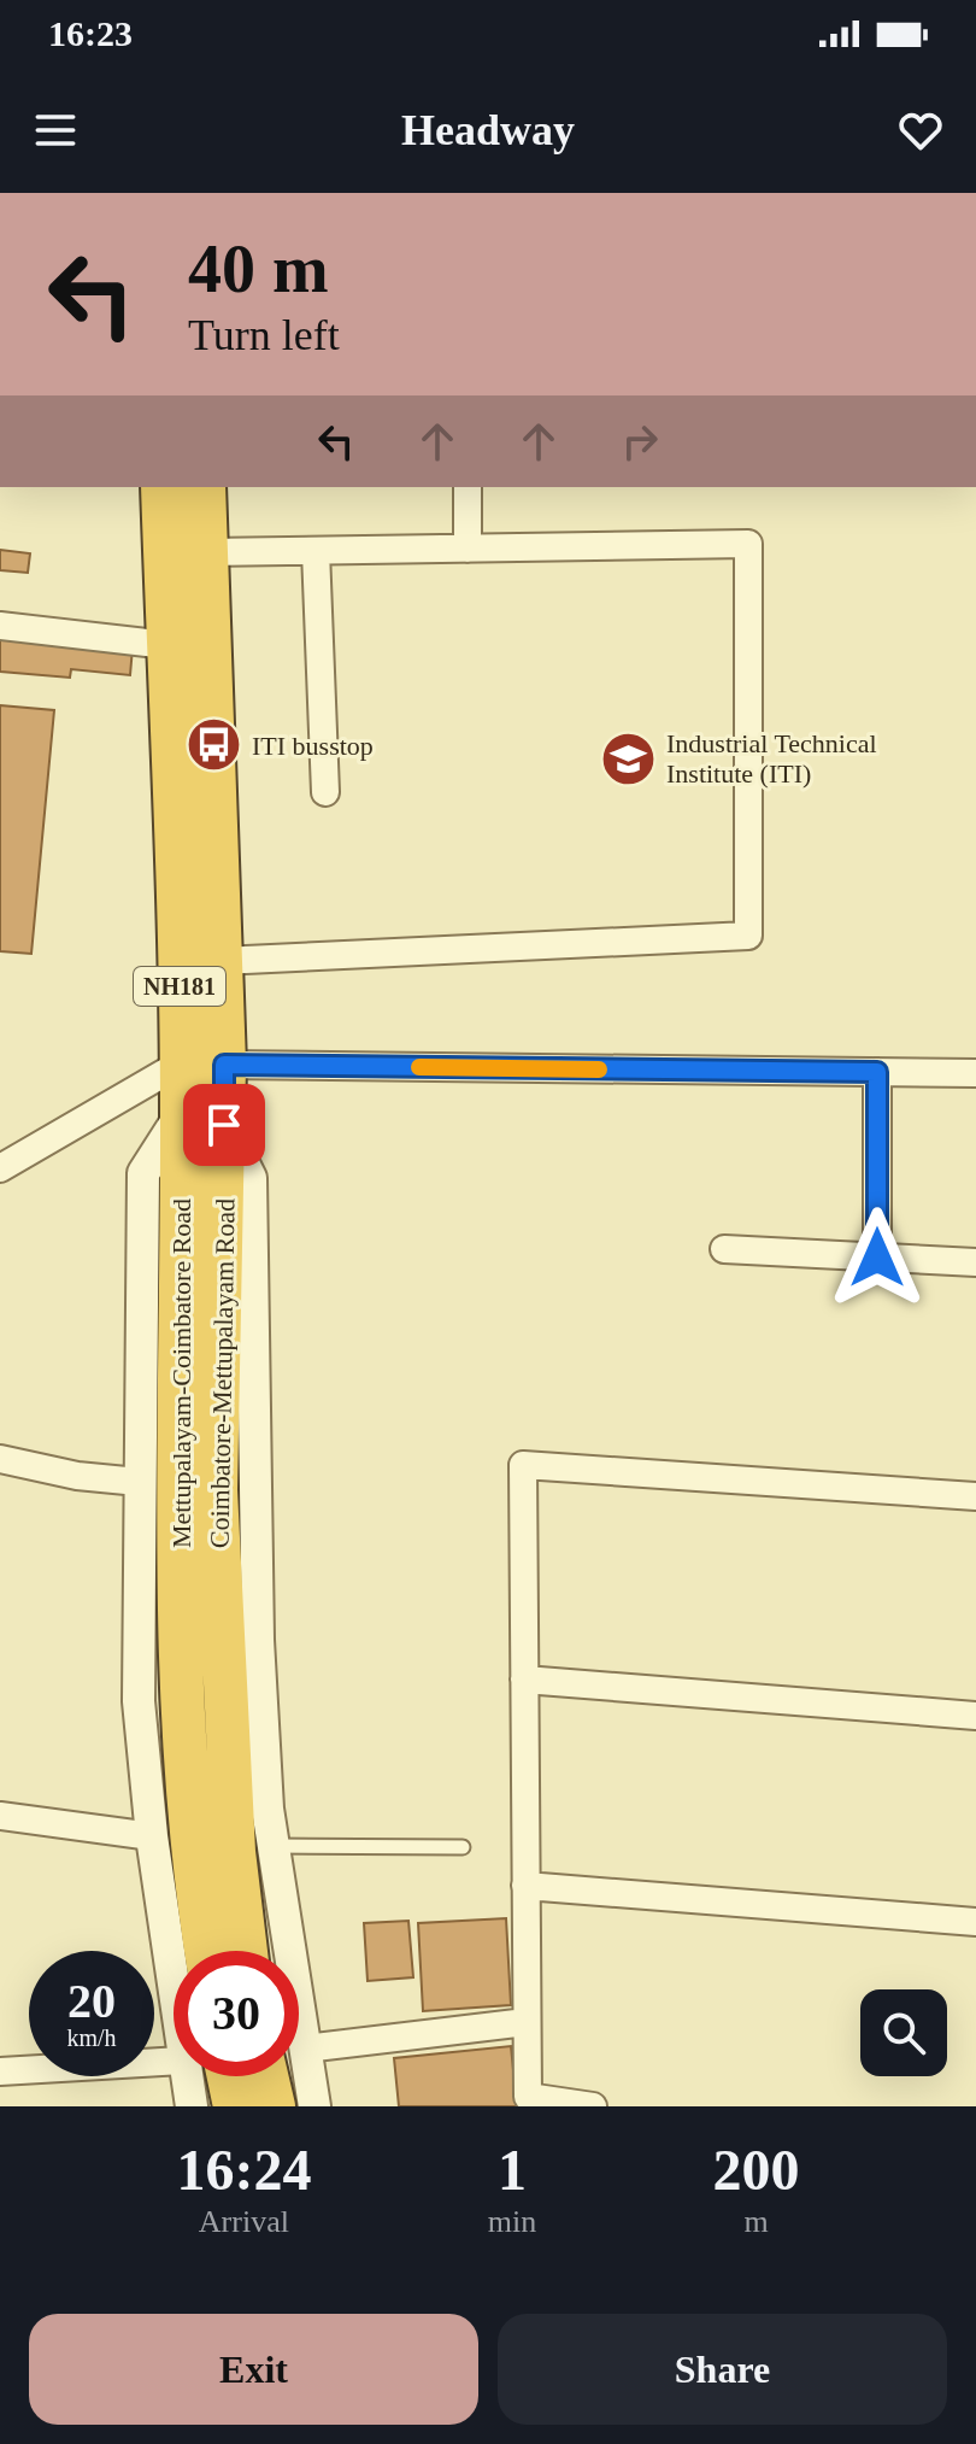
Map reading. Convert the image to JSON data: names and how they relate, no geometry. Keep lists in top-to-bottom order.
{
  "streets": {
    "highway": ["NH181", "Mettupalayam-Coimbatore Road", "Coimbatore-Mettupalayam Road"]
  },
  "places": {
    "bus stop": ["ITI busstop"],
    "school or university": ["Industrial Technical Institute (ITI)"]
  },
  "page": {
    "status": "16:23",
    "header": "Headway",
    "turn": ["40 m", "Turn left"],
    "speed": "20 km/h",
    "limit": "30",
    "eta": [
      "16:24",
      "Arrival",
      "1",
      "min",
      "200",
      "m"
    ],
    "buttons": ["Exit", "Share"]
  }
}
